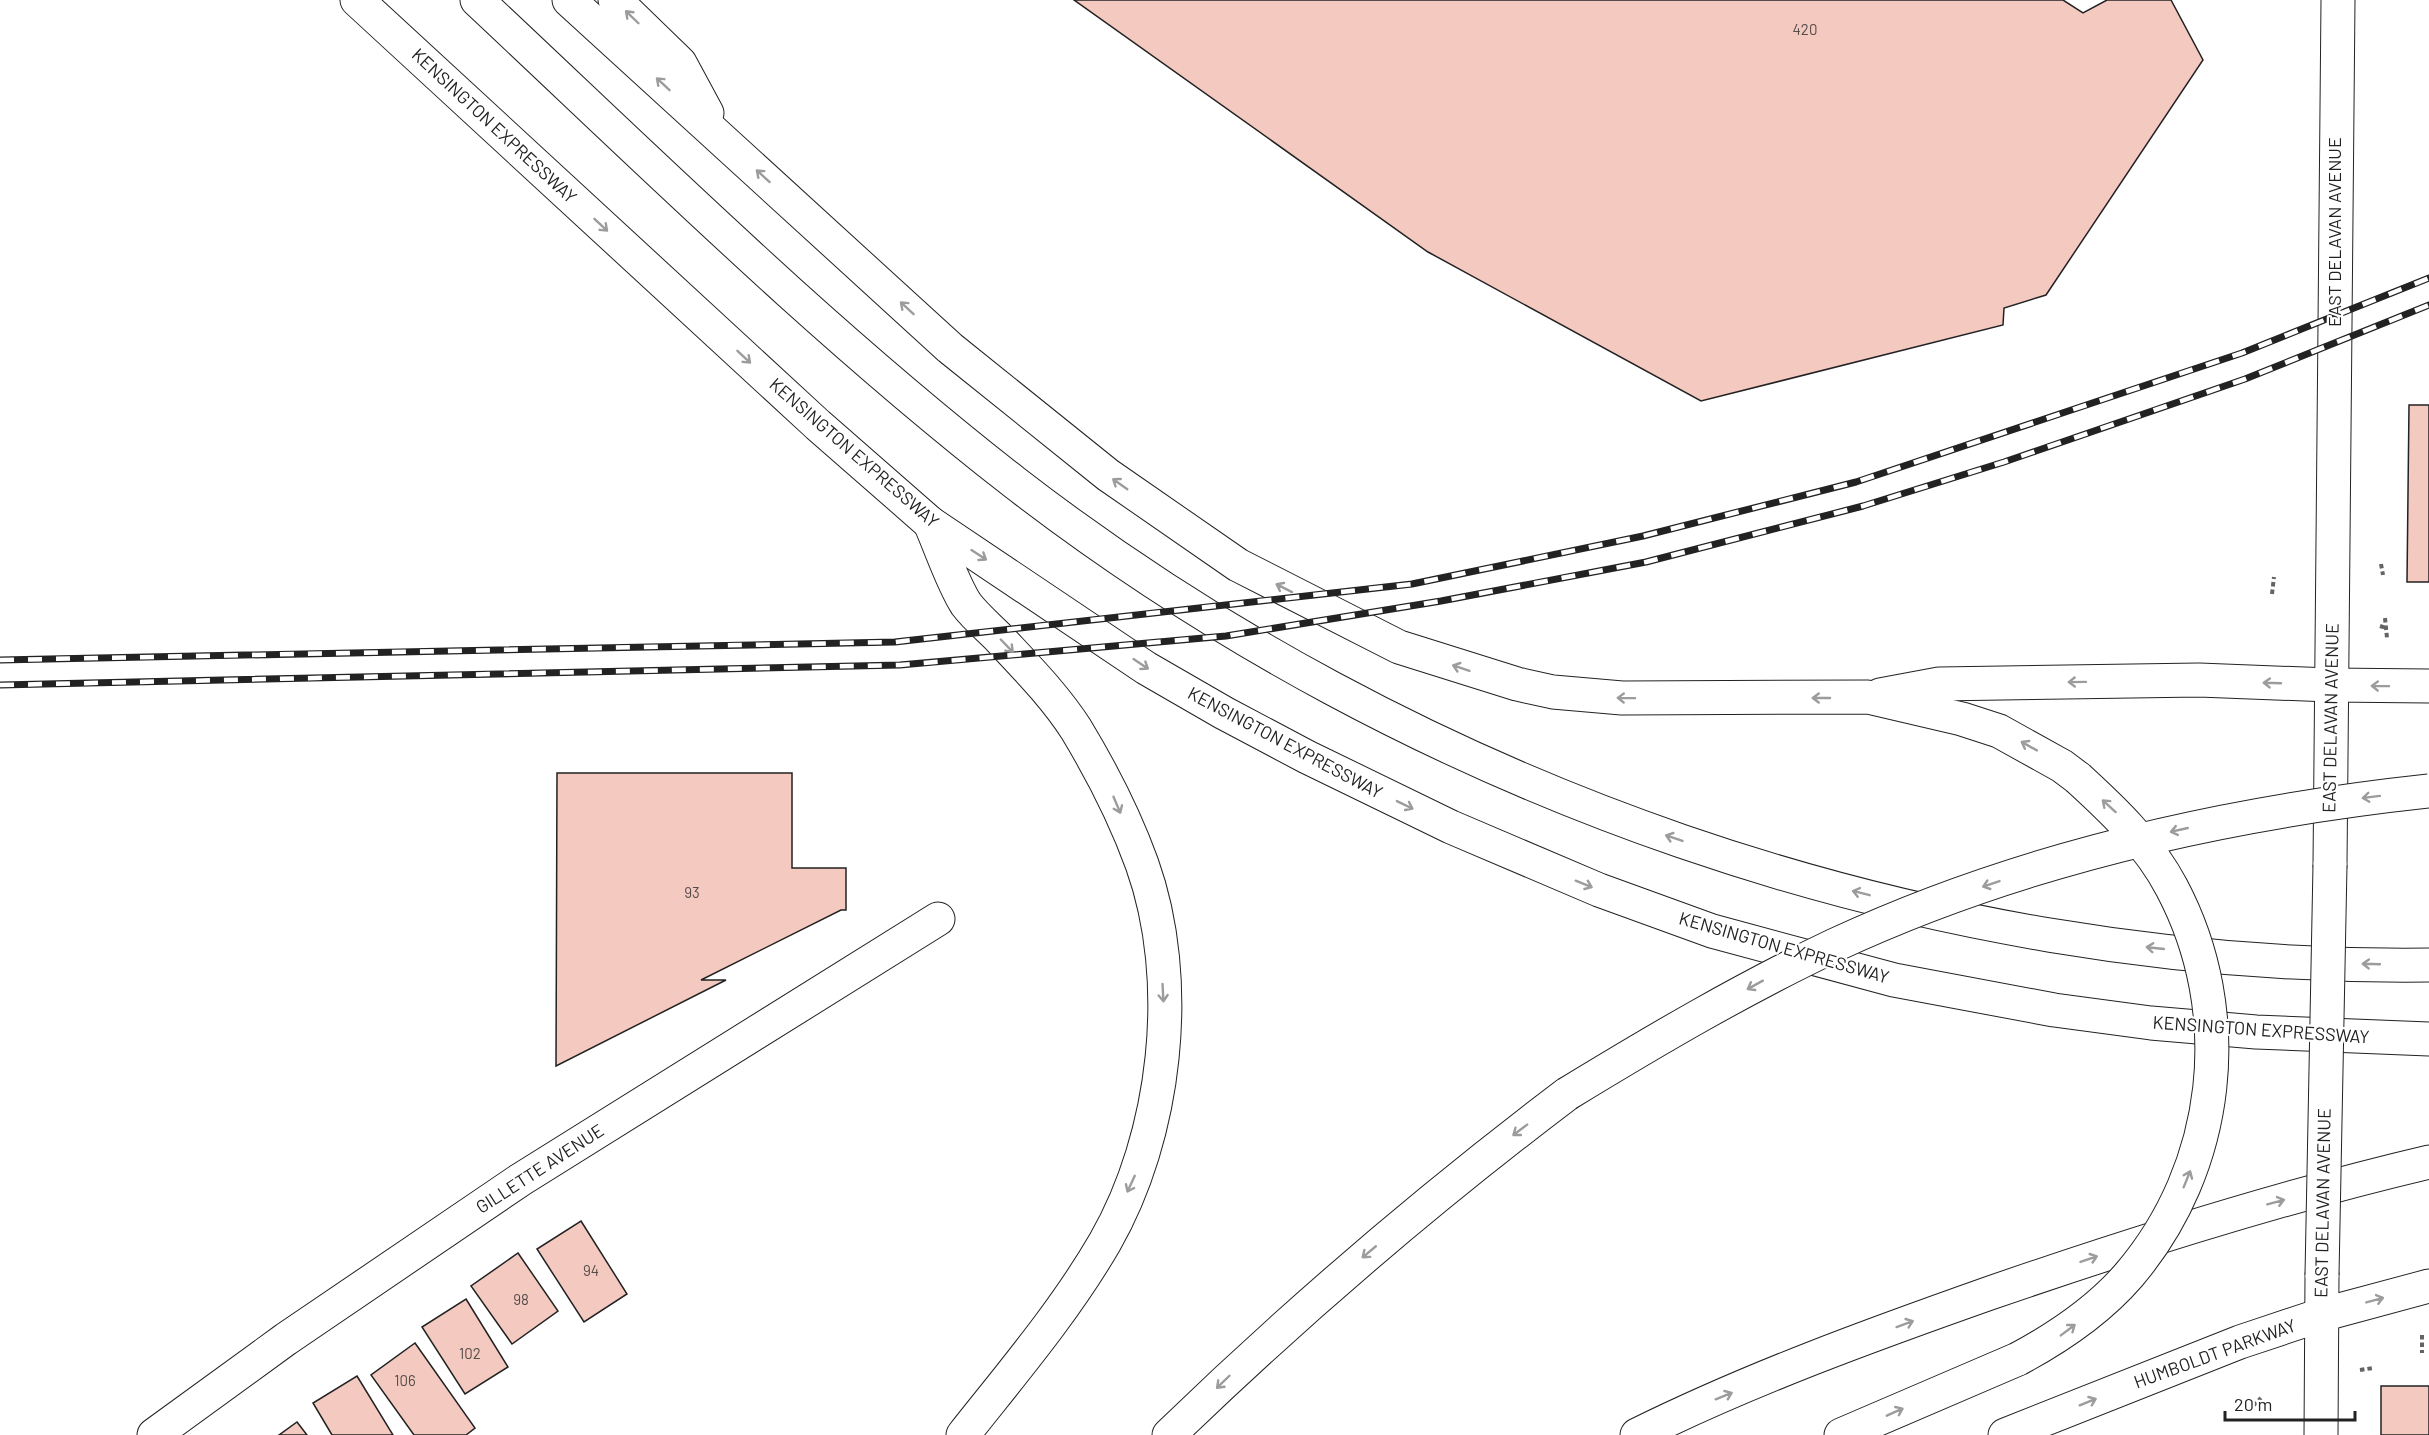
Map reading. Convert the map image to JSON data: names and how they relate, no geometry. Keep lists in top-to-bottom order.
{
  "streets": {
    "main road": [
      "KENSINGTON EXPRESSWAY",
      "EAST DELAVAN AVENUE",
      "GILLETTE AVENUE",
      "HUMBOLDT PARKWAY"
    ]
  },
  "crossings": [
    ["EAST DELAVAN AVENUE", "HUMBOLDT PARKWAY"]
  ],
  "house_numbers": [
    "420",
    "93",
    "94",
    "98",
    "102",
    "106"
  ],
  "scale_bar": "20 m"
}
